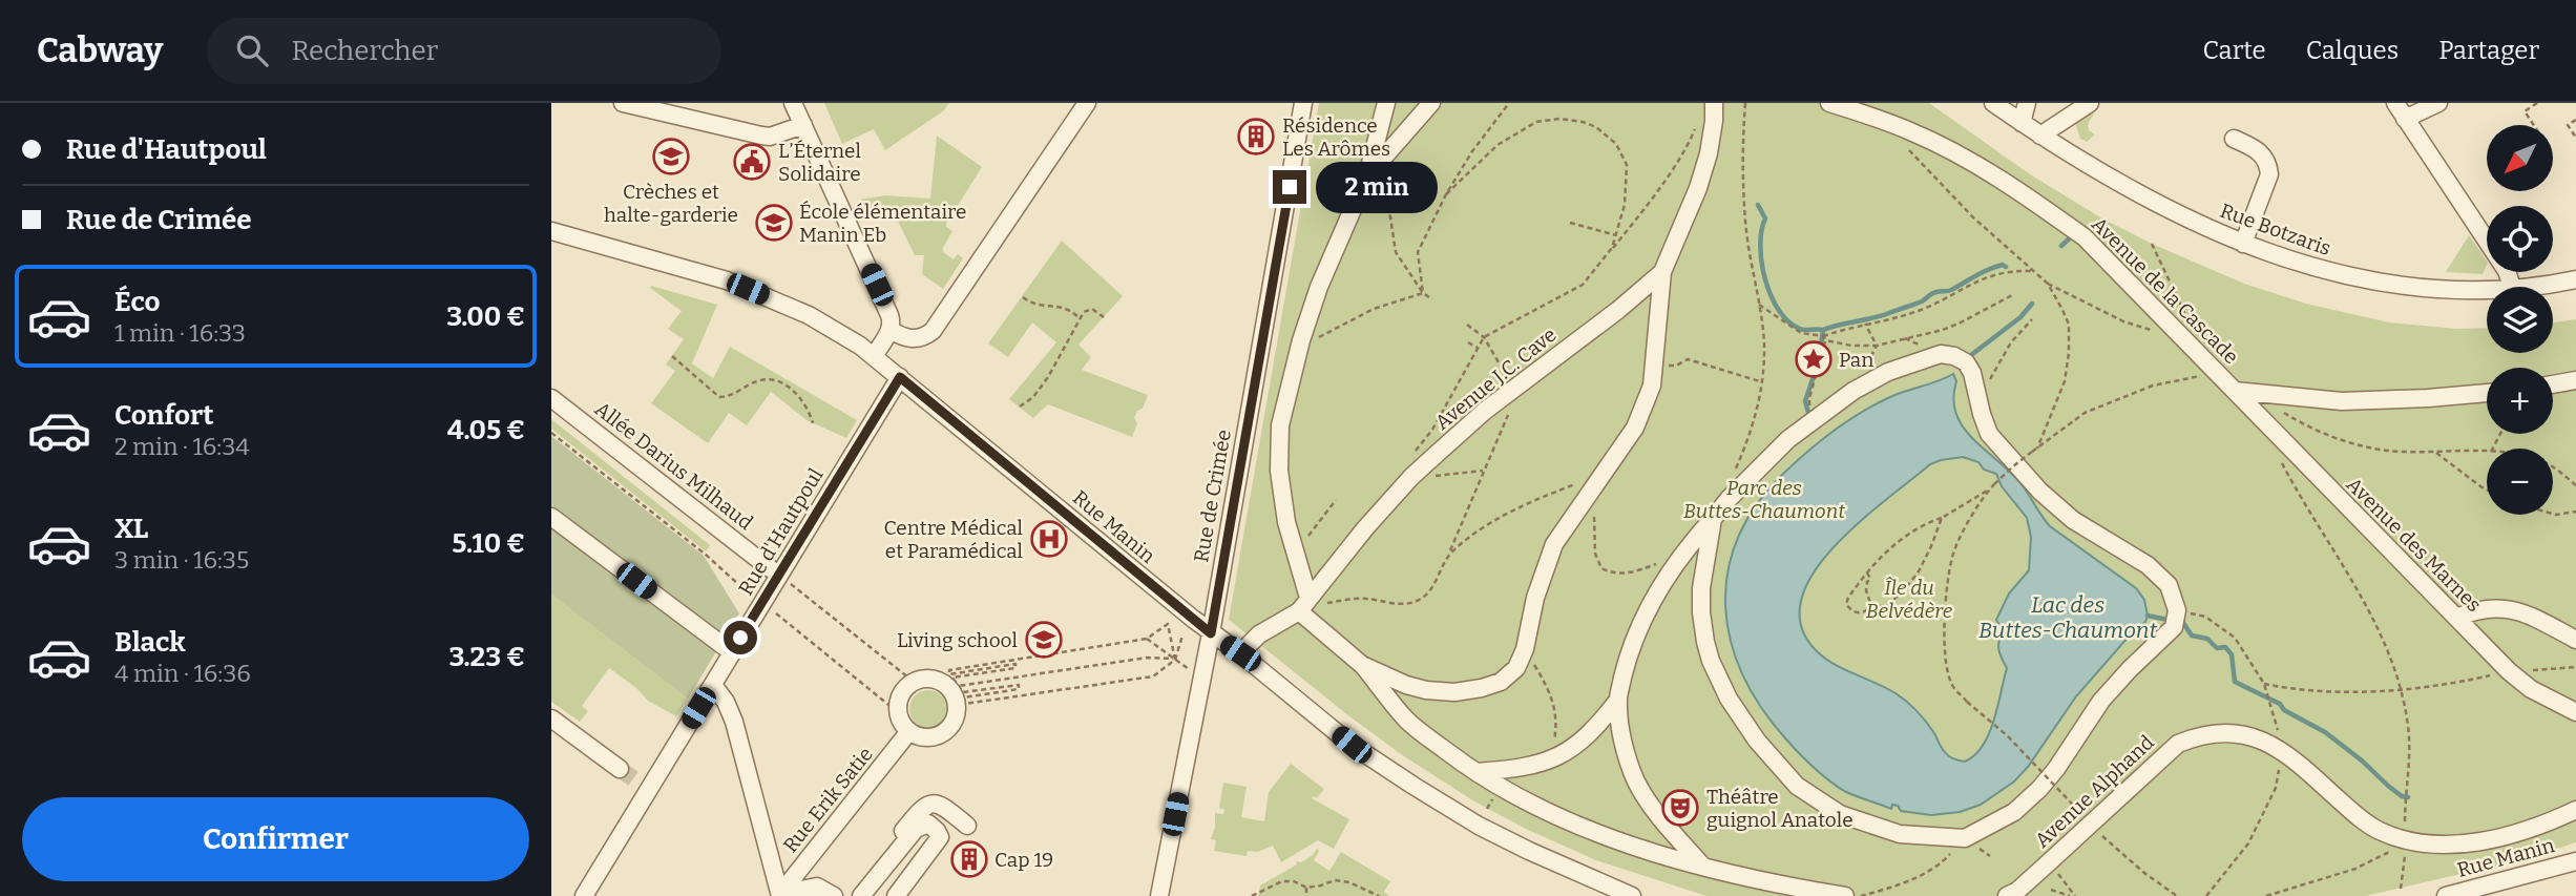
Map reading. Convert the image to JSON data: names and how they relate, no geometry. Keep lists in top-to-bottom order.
{
  "streets": {
    "street": [
      "Rue Botzaris",
      "Avenue de la Cascade",
      "Avenue J.C. Cave",
      "Allée Darius Milhaud",
      "Rue de Crimée",
      "Rue Manin",
      "Rue d'Hautpoul",
      "Avenue des Marnes",
      "Avenue Alphand",
      "Rue Erik Satie"
    ]
  },
  "crossings": [
    ["Avenue de la Cascade", "Avenue des Marnes"],
    ["Avenue J.C. Cave", "Rue Manin"],
    ["Rue de Crimée", "Rue Manin"],
    ["Rue Manin", "Rue d'Hautpoul"]
  ],
  "water": ["Lac des Buttes-Chaumont"],
  "parks": ["Parc des Buttes-Chaumont", "Île du Belvédère"],
  "places": {
    "building": ["Résidence Les Arômes", "Cap 19"],
    "school or university": ["Crèches et halte-garderie", "École élémentaire Manin Eb", "Living school"],
    "public building": ["L’Éternel Solidaire"],
    "place": ["Pan"],
    "hospital": ["Centre Médical et Paramédical"],
    "theatre": ["Théâtre guignol Anatole"]
  },
  "north": "bottom left",
  "page": {
    "header": "Cabway",
    "search": "Rechercher",
    "nav": ["Carte", "Calques", "Partager"],
    "banner": ["Rue d'Hautpoul", "Rue de Crimée"],
    "map_buttons": ["+", "−"],
    "bubble": "2 min",
    "list": [
      {
        "name": "Éco",
        "note": "1 min · 16:33",
        "value": "3.00 €"
      },
      {
        "name": "Confort",
        "note": "2 min · 16:34",
        "value": "4.05 €"
      },
      {
        "name": "XL",
        "note": "3 min · 16:35",
        "value": "5.10 €"
      },
      {
        "name": "Black",
        "note": "4 min · 16:36",
        "value": "3.23 €"
      }
    ],
    "buttons": "Confirmer"
  }
}
